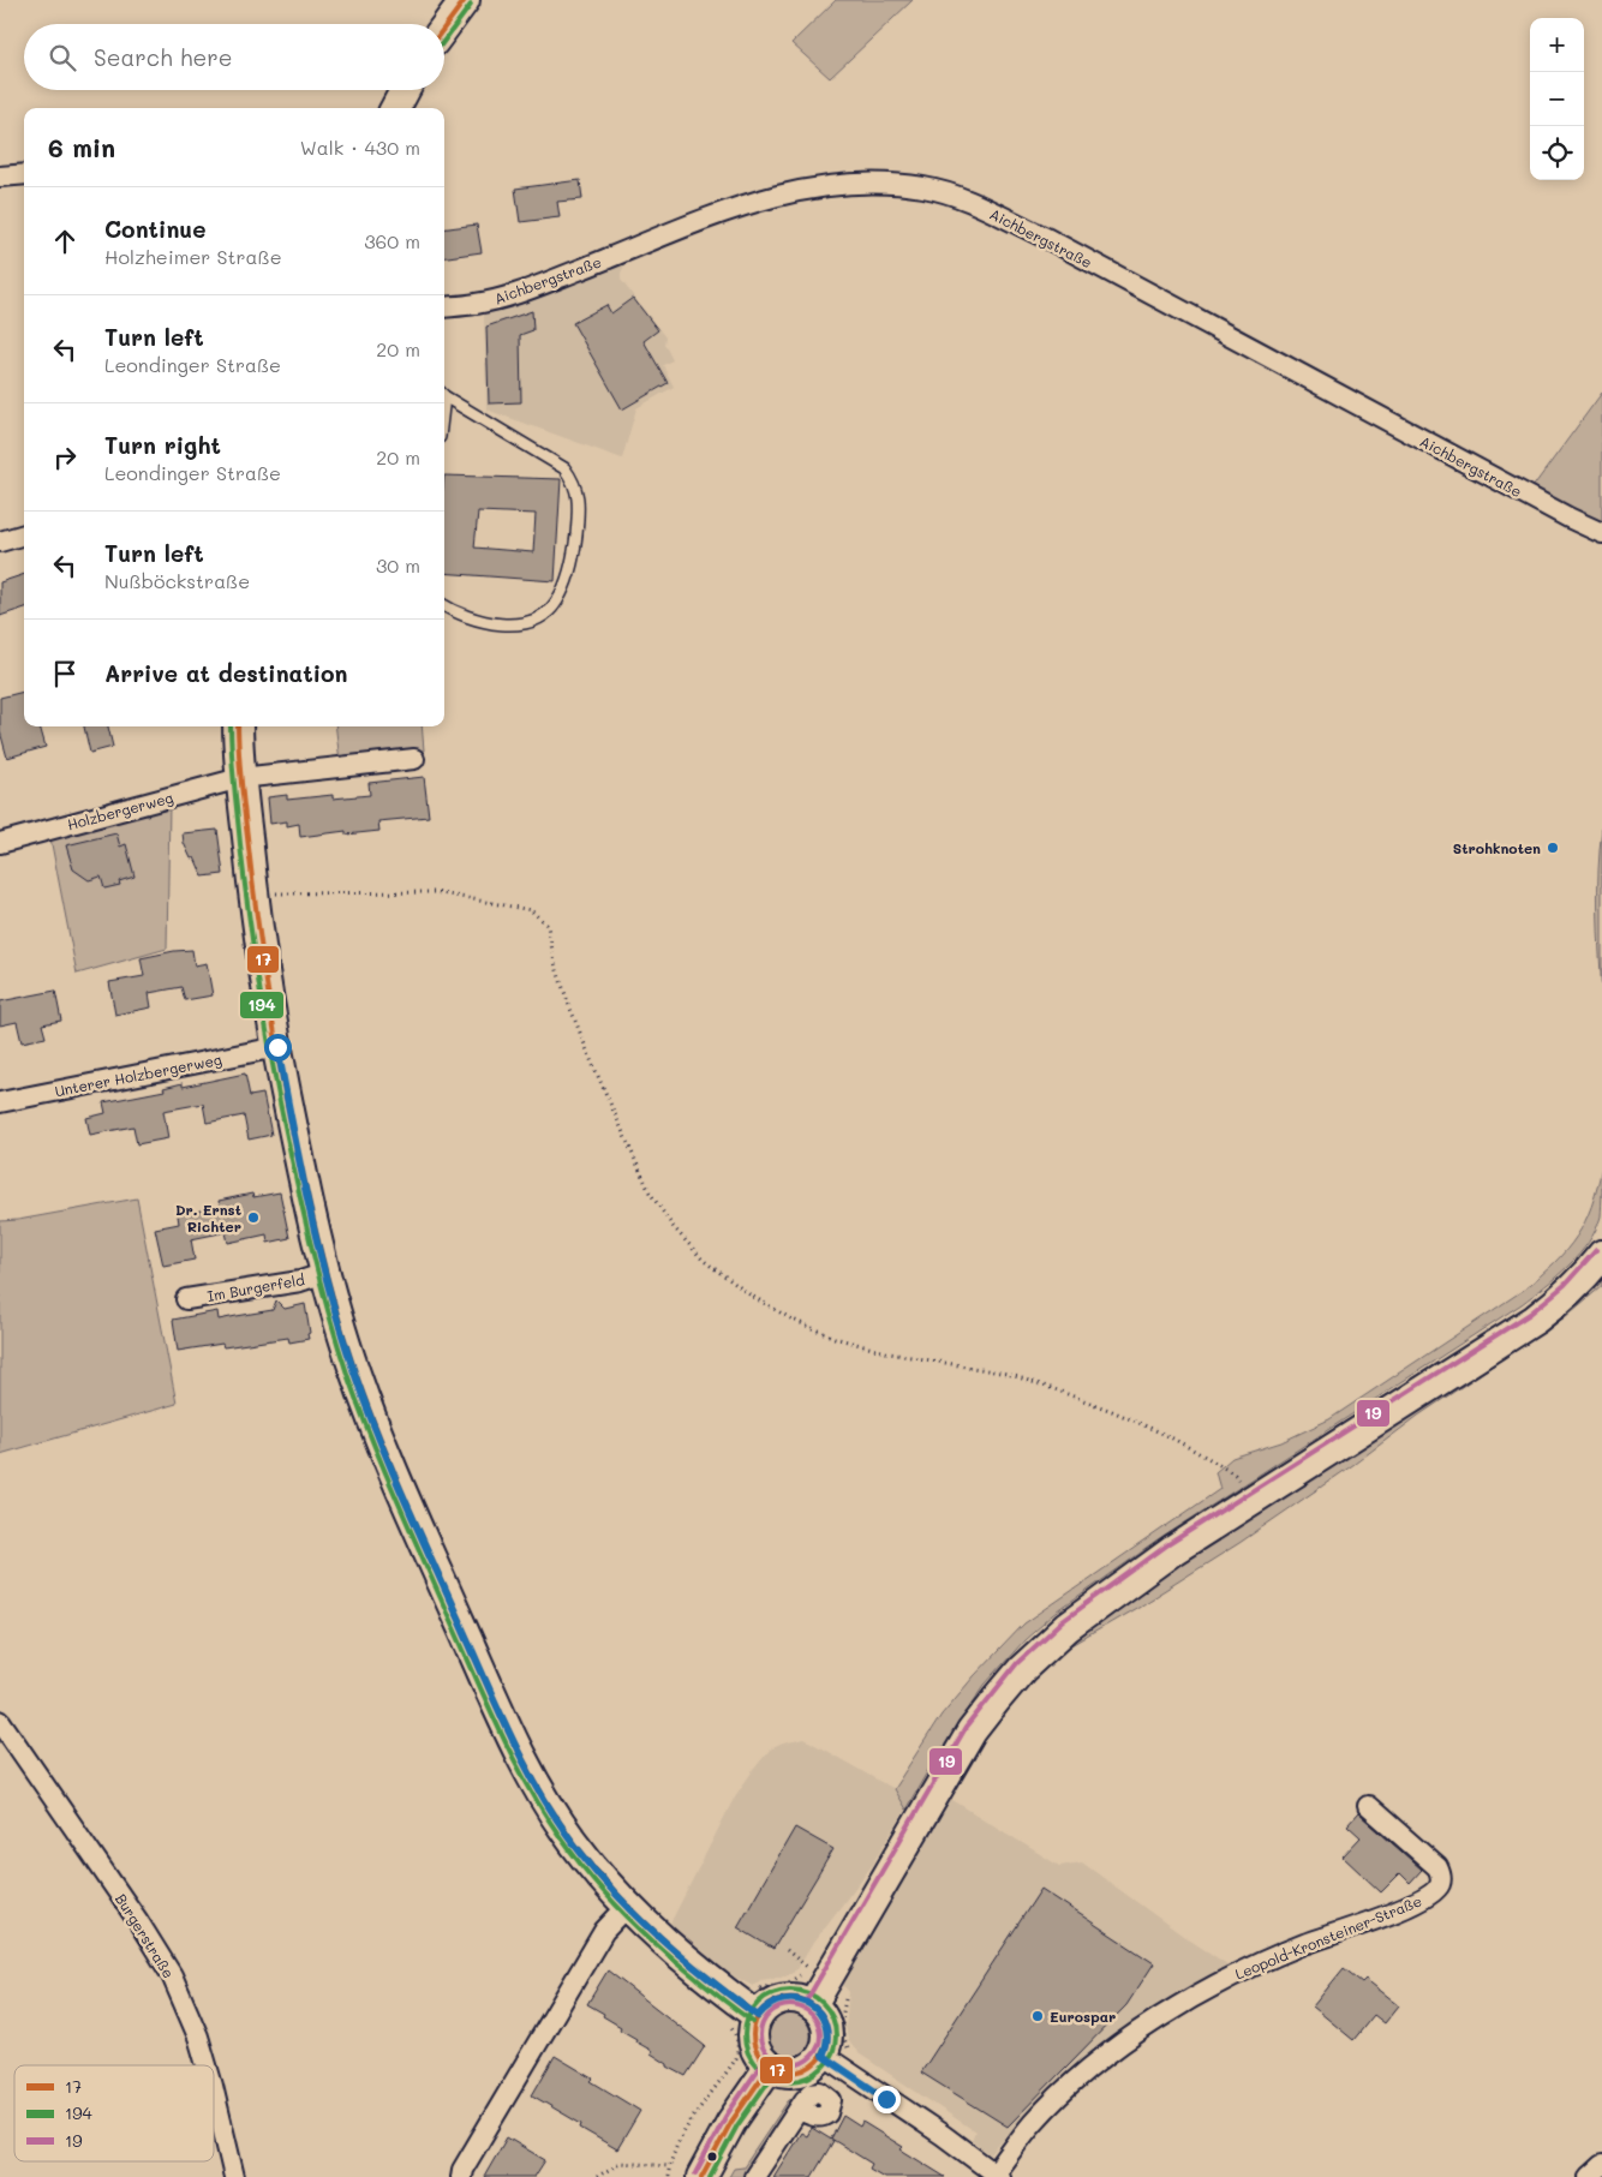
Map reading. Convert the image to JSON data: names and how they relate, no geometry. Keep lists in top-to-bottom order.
{
  "streets": {
    "street": [
      "Aichbergstraße",
      "Holzbergerweg",
      "Unterer Holzbergerweg",
      "Im Burgerfeld",
      "Burgerstraße",
      "Leopold-Kronsteiner-Straße"
    ]
  },
  "places": ["Strohknoten", "Dr. Ernst Richter", "Eurospar"],
  "lines": ["transit line 17", "transit line 194", "transit line 19"],
  "legend": ["17", "194", "19"],
  "page": {
    "map_buttons": ["+", "−"],
    "search": "Search here",
    "heading": ["6 min", "Walk · 430 m"],
    "list": [
      ["Continue", "Holzheimer Straße", "360 m"],
      ["Turn left", "Leondinger Straße", "20 m"],
      ["Turn right", "Leondinger Straße", "20 m"],
      ["Turn left", "Nußböckstraße", "30 m"],
      "Arrive at destination"
    ]
  }
}
